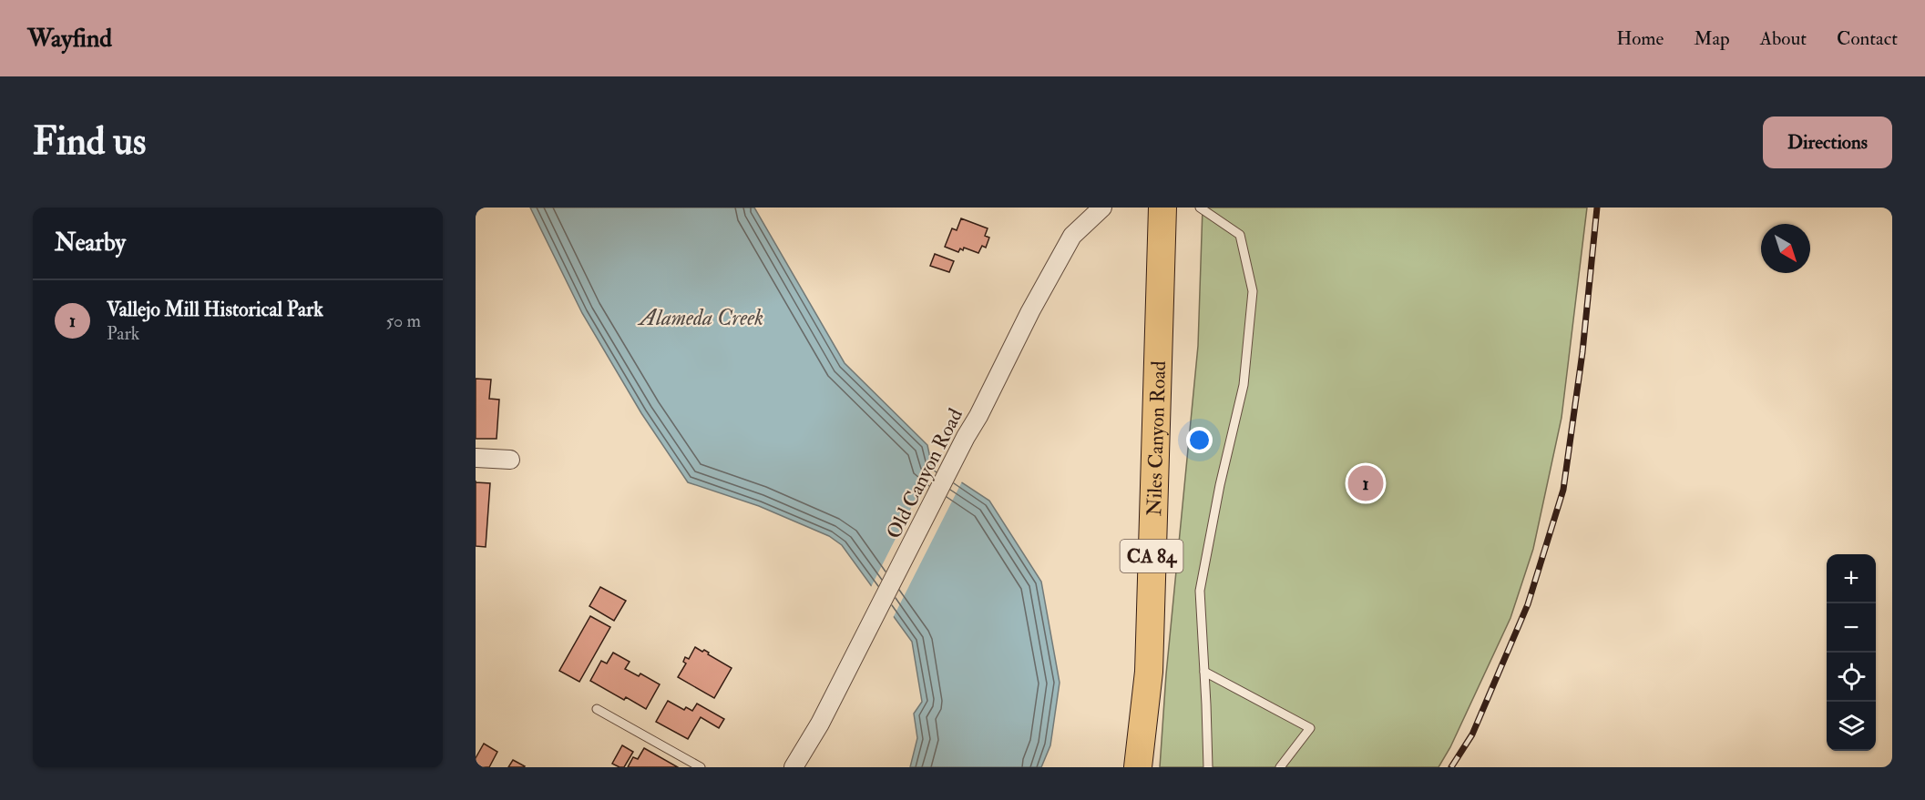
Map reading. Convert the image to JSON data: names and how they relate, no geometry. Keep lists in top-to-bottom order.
{
  "streets": {
    "main road": ["Niles Canyon Road", "CA 84"],
    "street": ["Old Canyon Road"]
  },
  "water": ["Alameda Creek"],
  "north": "bottom right",
  "page": {
    "header": "Wayfind",
    "nav": [
      "Home",
      "Map",
      "About",
      "Contact"
    ],
    "buttons": "Directions",
    "title": "Find us",
    "heading": "Nearby",
    "list": [
      {
        "mark": "1",
        "name": "Vallejo Mill Historical Park",
        "note": "Park",
        "value": "50 m"
      }
    ],
    "pins": "1",
    "map_buttons": ["+", "−"]
  }
}
